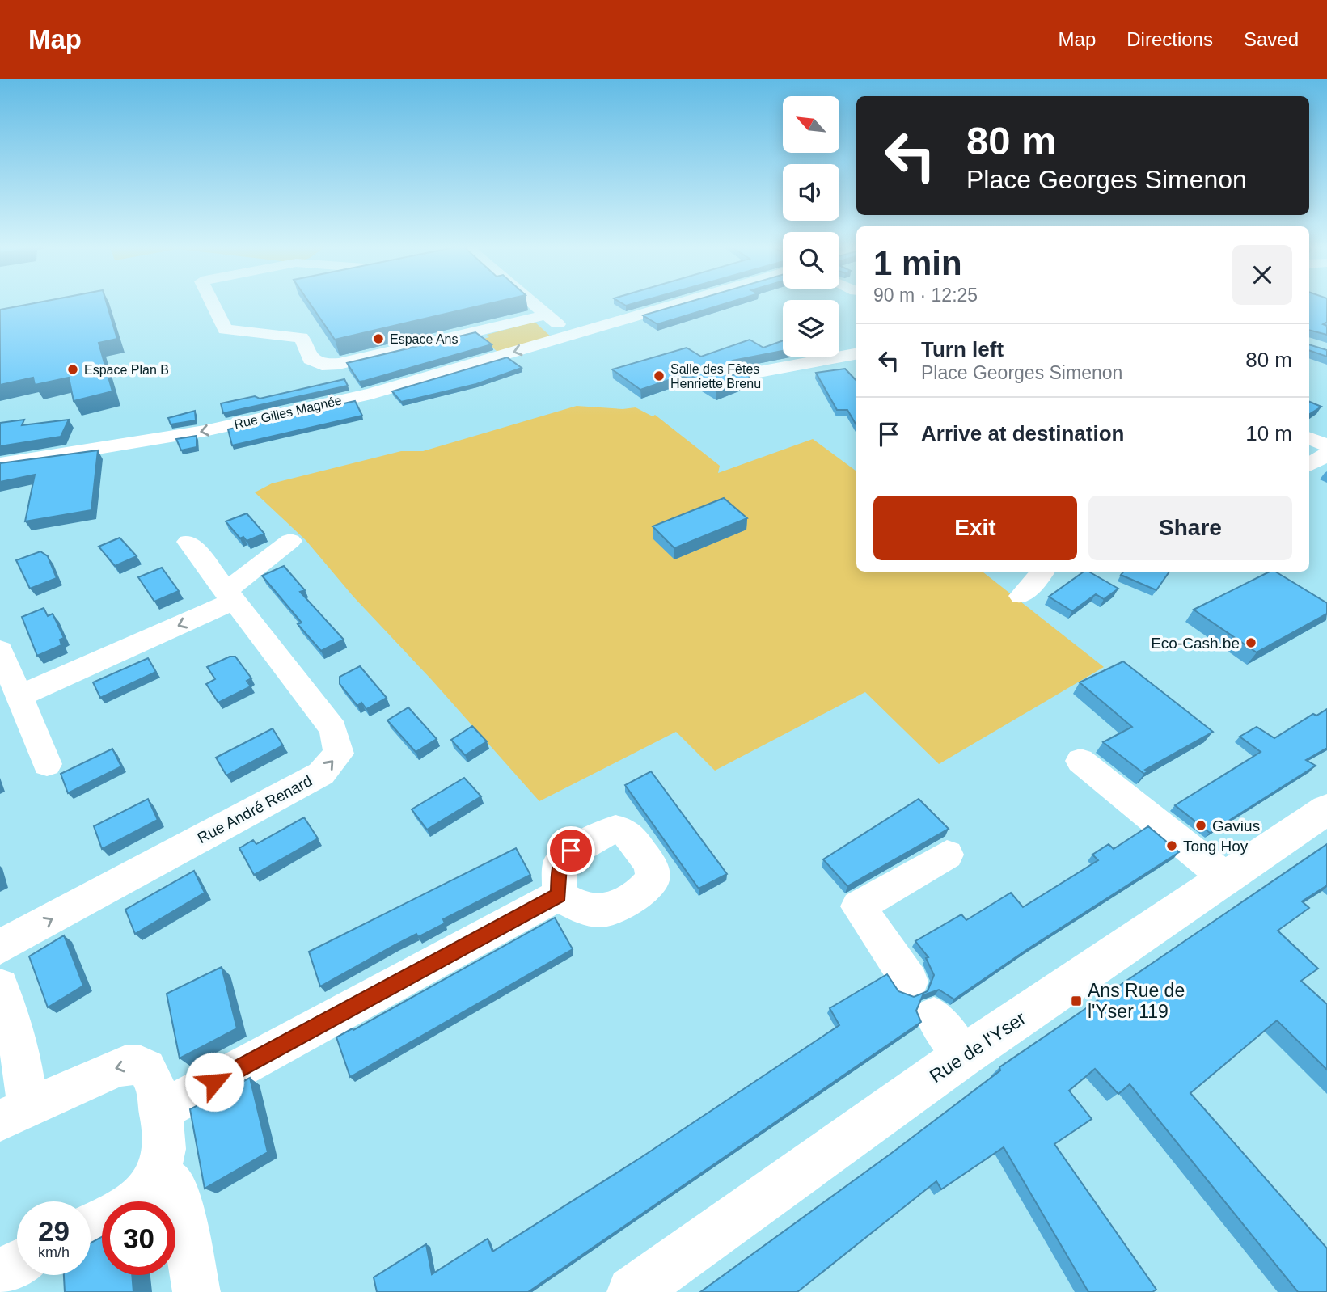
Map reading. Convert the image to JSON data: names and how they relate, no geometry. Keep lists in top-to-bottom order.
{
  "streets": {
    "main road": ["Rue de l'Yser"],
    "street": ["Rue Gilles Magnée", "Rue André Renard"]
  },
  "places": {
    "other": [
      "Espace Ans",
      "Espace Plan B",
      "Salle des Fêtes Henriette Brenu",
      "Eco-Cash.be",
      "Gavius",
      "Tong Hoy"
    ],
    "transit": ["Ans Rue de l'Yser 119"]
  },
  "north": "top left",
  "page": {
    "header": "Map",
    "nav": ["Map", "Directions", "Saved"],
    "turn": ["80 m", "Place Georges Simenon"],
    "heading": ["1 min", "90 m · 12:25"],
    "list": [
      {
        "name": "Turn left",
        "note": "Place Georges Simenon",
        "value": "80 m"
      },
      {
        "name": "Arrive at destination",
        "value": "10 m"
      }
    ],
    "buttons": ["Exit", "Share"],
    "speed": "29 km/h",
    "limit": "30"
  }
}
